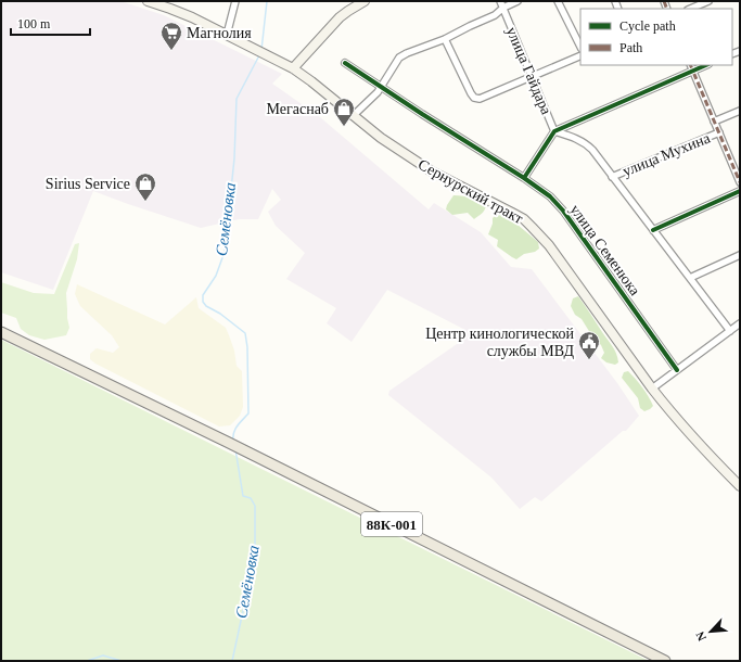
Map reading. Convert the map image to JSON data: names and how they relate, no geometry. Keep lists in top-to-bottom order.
{
  "streets": {
    "main road": ["Сернурский тракт", "88К-001"],
    "street": ["улица Гайдара", "улица Мухина", "улица Семенюка"]
  },
  "crossings": [
    ["улица Гайдара", "улица Мухина"]
  ],
  "water": ["Семёновка"],
  "places": {
    "supermarket": ["Магнолия"],
    "shop": ["Мегаснаб", "Sirius Service"],
    "public building": ["Центр кинологической службы МВД"]
  },
  "legend": ["Cycle path", "Path"],
  "scale_bar": "100 m",
  "north": "bottom left"
}
